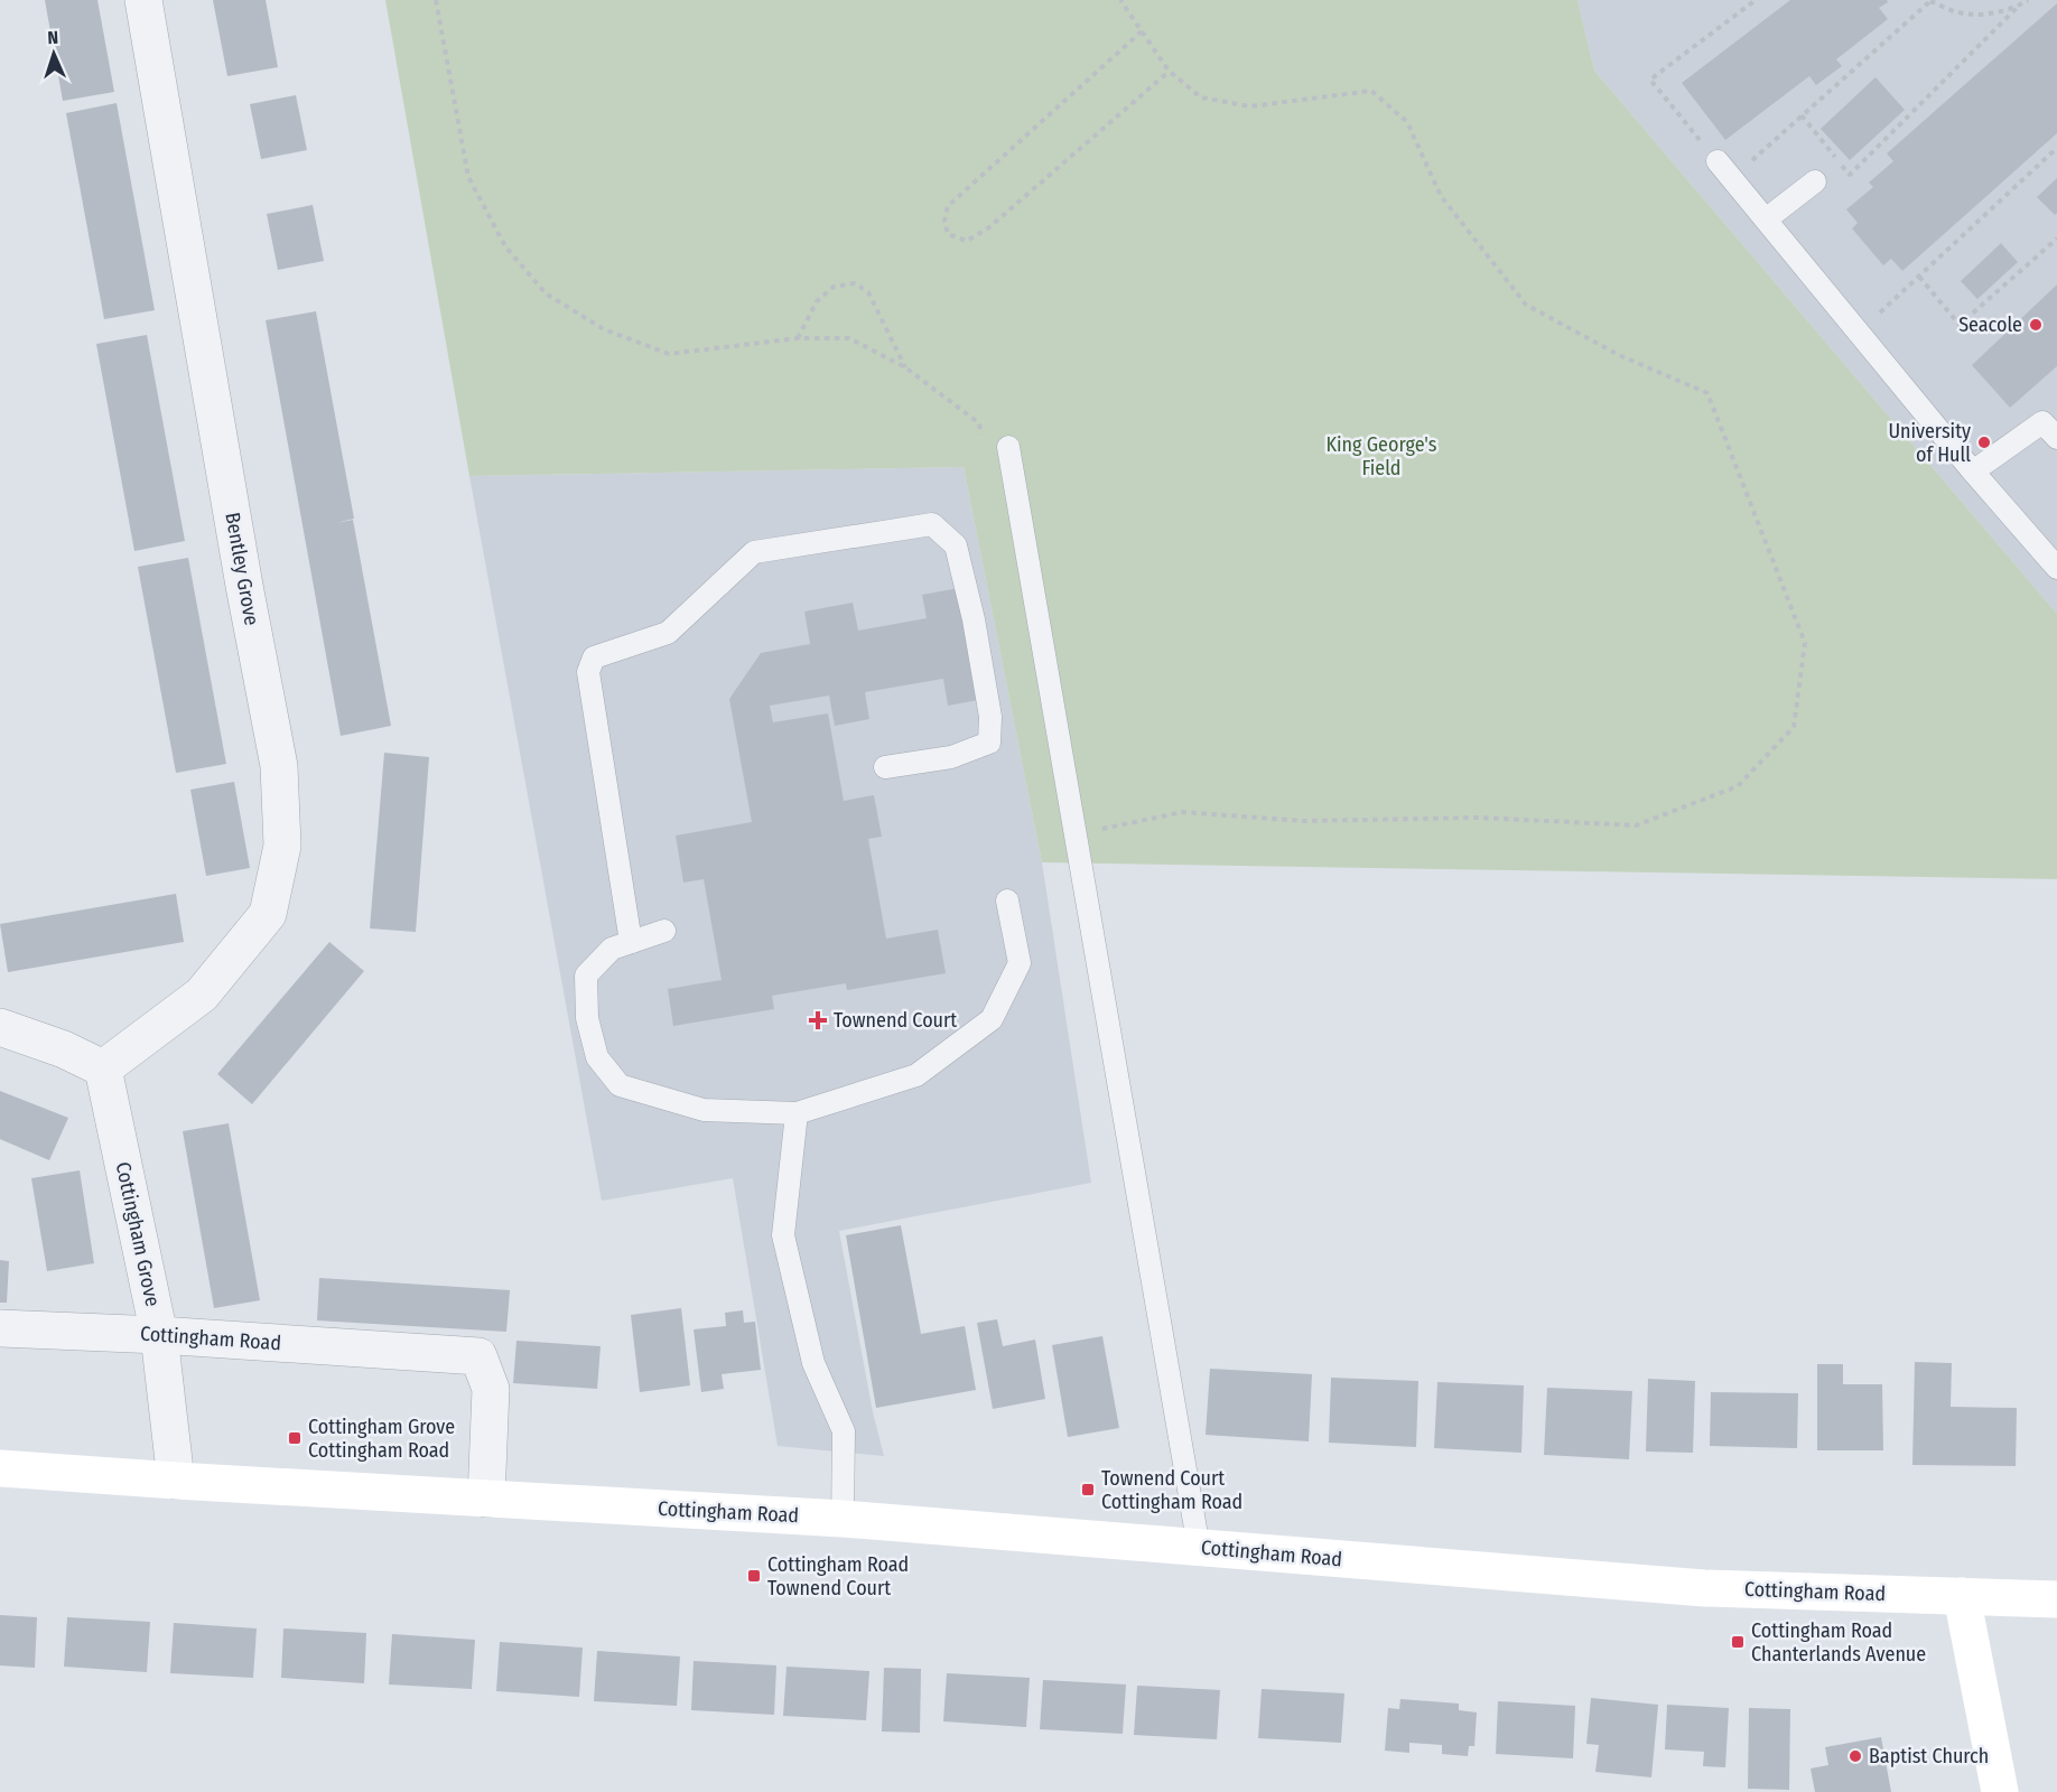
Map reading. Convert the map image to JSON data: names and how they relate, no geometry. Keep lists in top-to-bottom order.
{
  "streets": {
    "main road": ["Cottingham Road"],
    "street": ["Bentley Grove", "Cottingham Grove"]
  },
  "crossings": [
    ["Bentley Grove", "Cottingham Grove"],
    ["Cottingham Grove", "Cottingham Road"]
  ],
  "parks": ["King George's Field"],
  "places": {
    "other": ["Seacole", "University of Hull", "Baptist Church"],
    "health": ["Townend Court"],
    "transit": [
      "Cottingham Grove Cottingham Road",
      "Townend Court Cottingham Road",
      "Cottingham Road Townend Court",
      "Cottingham Road Chanterlands Avenue"
    ]
  },
  "north": "top"
}
